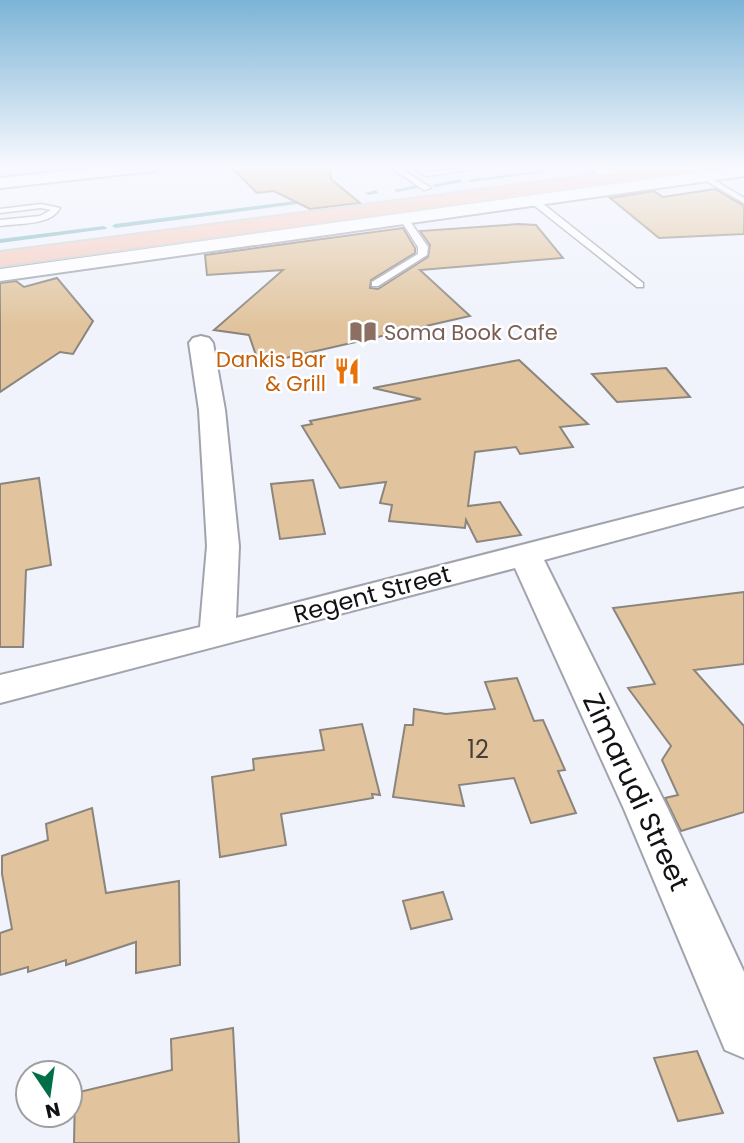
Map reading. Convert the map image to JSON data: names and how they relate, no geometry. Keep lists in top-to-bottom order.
{
  "streets": {
    "street": ["Regent Street", "Zimarudi Street"]
  },
  "crossings": [
    ["Regent Street", "Zimarudi Street"]
  ],
  "places": {
    "library": ["Soma Book Cafe"],
    "restaurant": ["Dankis Bar & Grill"]
  },
  "house_numbers": ["12"],
  "north": "bottom"
}
